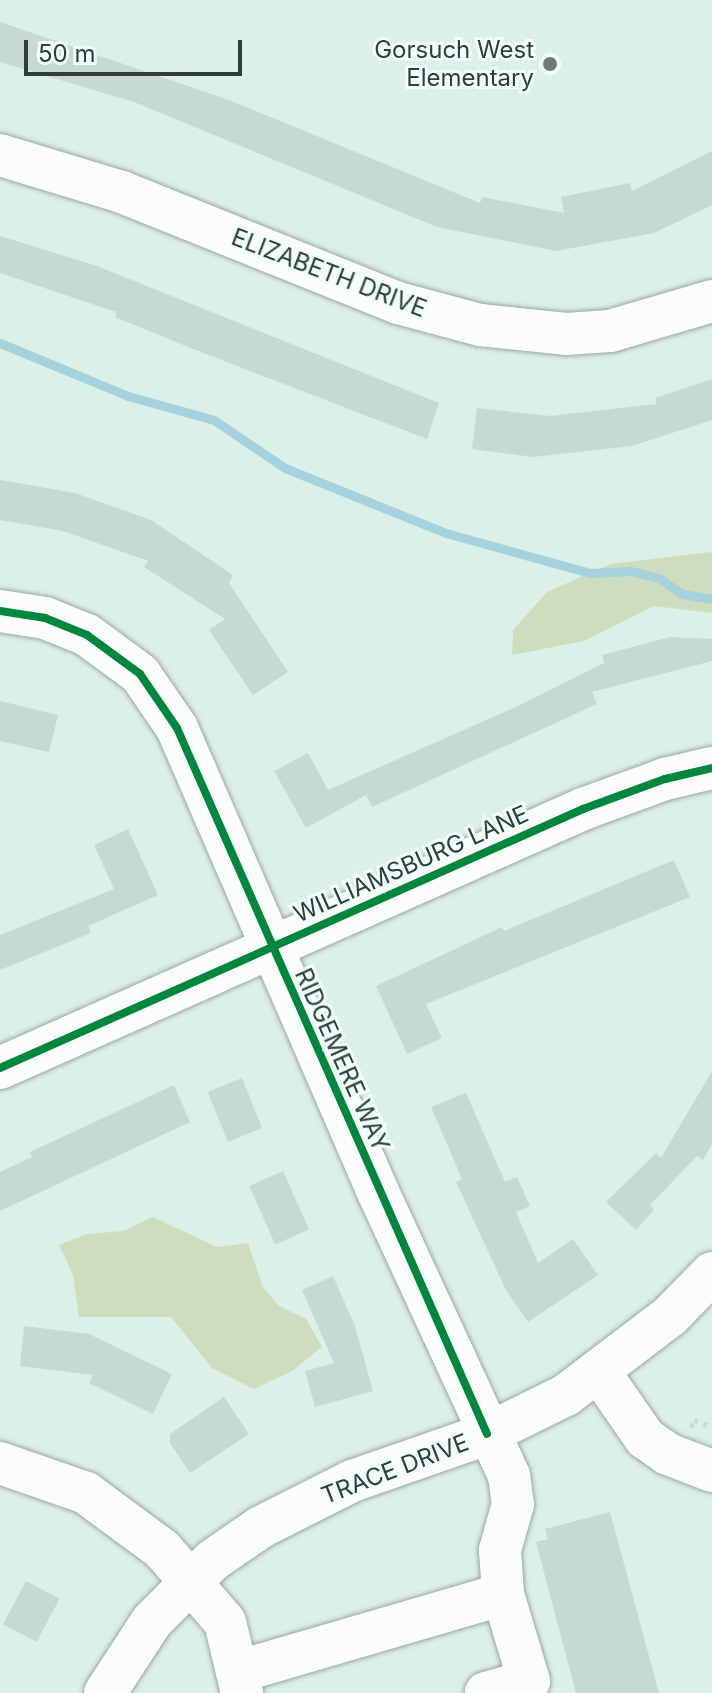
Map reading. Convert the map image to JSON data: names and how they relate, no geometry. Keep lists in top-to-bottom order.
{
  "streets": {
    "street": [
      "ELIZABETH DRIVE",
      "WILLIAMSBURG LANE",
      "RIDGEMERE WAY",
      "TRACE DRIVE"
    ]
  },
  "crossings": [
    ["WILLIAMSBURG LANE", "RIDGEMERE WAY"],
    ["RIDGEMERE WAY", "TRACE DRIVE"]
  ],
  "places": ["Gorsuch West Elementary"],
  "scale_bar": "50 m"
}
